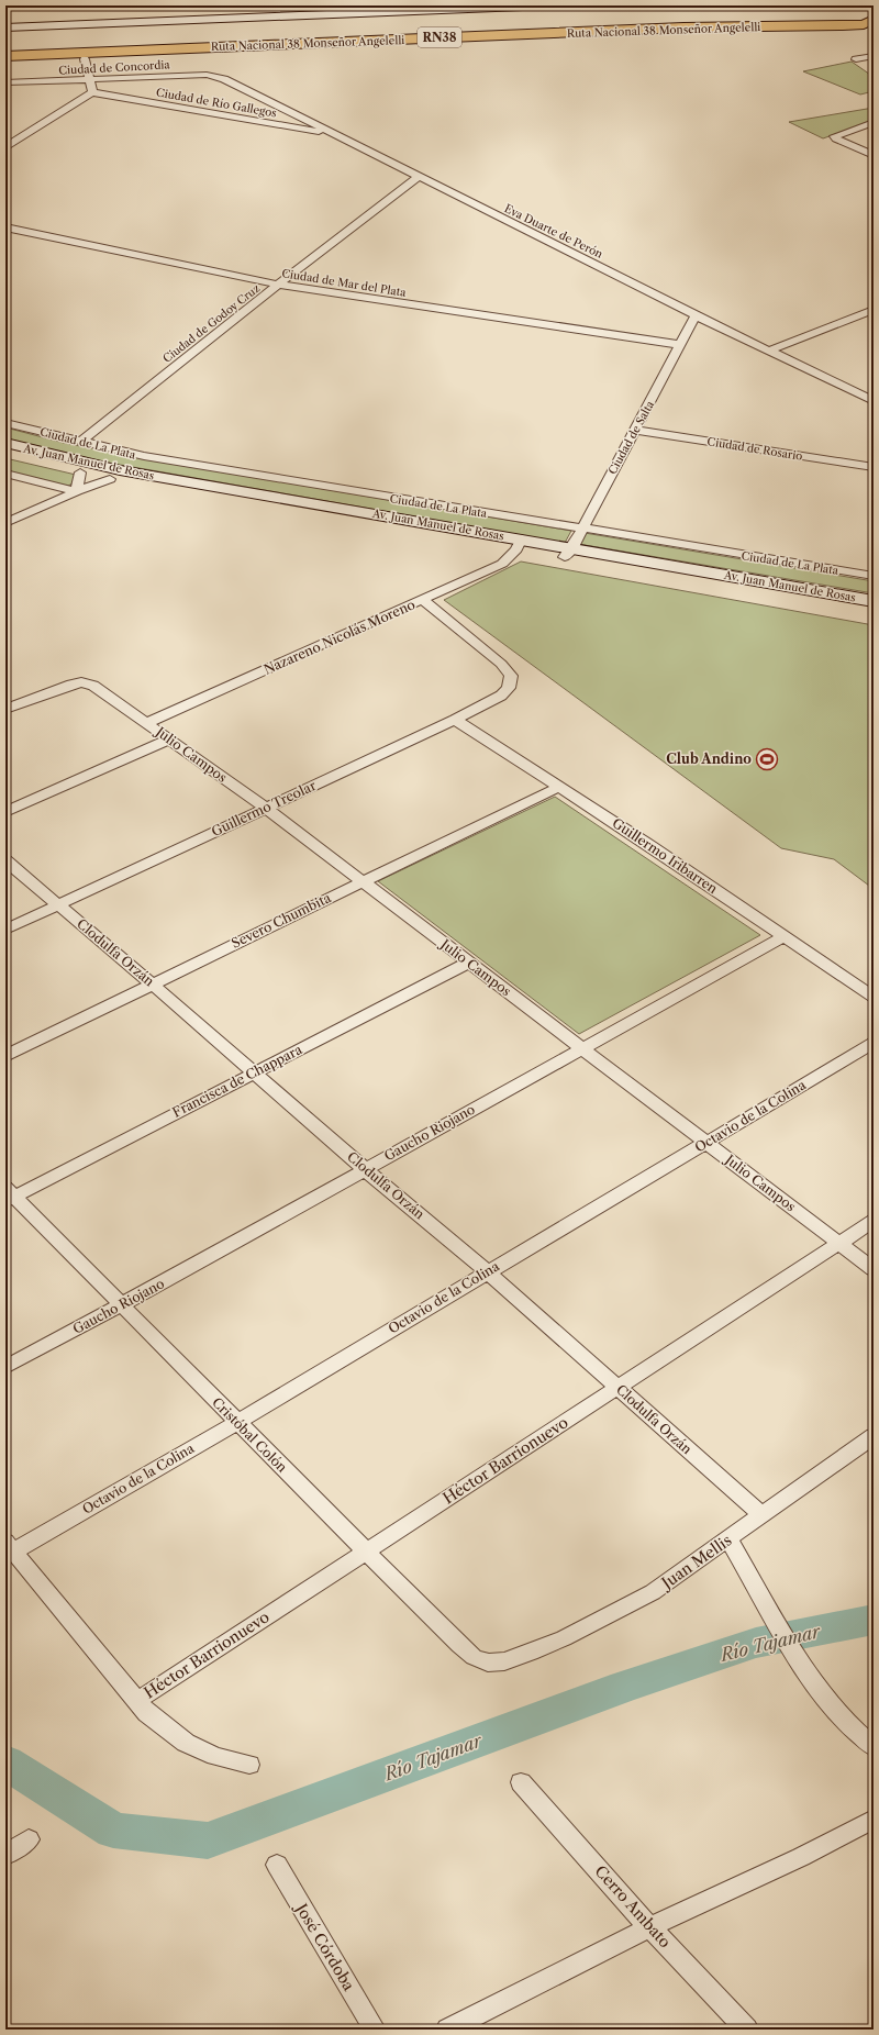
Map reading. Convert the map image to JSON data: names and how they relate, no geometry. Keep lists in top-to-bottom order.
{
  "streets": {
    "highway": ["Ruta Nacional 38 Monseñor Angelelli", "RN38"],
    "main road": ["Av. Juan Manuel de Rosas"],
    "street": [
      "Ciudad de Concordia",
      "Ciudad de Río Gallegos",
      "Eva Duarte de Perón",
      "Ciudad de Mar del Plata",
      "Ciudad de Godoy Cruz",
      "Ciudad de Salta",
      "Ciudad de La Plata",
      "Ciudad de Rosario",
      "Nazareno Nicolás Moreno",
      "Julio Campos",
      "Guillermo Treolar",
      "Guillermo Iribarren",
      "Severo Chumbita",
      "Clodulfa Orzán",
      "Francisca de Chappara",
      "Octavio de la Colina",
      "Gaucho Riojano",
      "Cristóbal Colón",
      "Héctor Barrionuevo",
      "Juan Mellis",
      "Cerro Ambato",
      "José Córdoba"
    ]
  },
  "crossings": [
    ["Ciudad de Concordia", "Eva Duarte de Perón"],
    ["Ciudad de Río Gallegos", "Eva Duarte de Perón"],
    ["Eva Duarte de Perón", "Ciudad de Godoy Cruz"],
    ["Eva Duarte de Perón", "Ciudad de Salta"],
    ["Ciudad de Mar del Plata", "Ciudad de Godoy Cruz"],
    ["Ciudad de Mar del Plata", "Ciudad de Salta"],
    ["Ciudad de Godoy Cruz", "Ciudad de La Plata"],
    ["Ciudad de Salta", "Ciudad de La Plata"],
    ["Ciudad de Salta", "Ciudad de Rosario"],
    ["Ciudad de Salta", "Av. Juan Manuel de Rosas"],
    ["Av. Juan Manuel de Rosas", "Nazareno Nicolás Moreno"],
    ["Nazareno Nicolás Moreno", "Julio Campos"],
    ["Nazareno Nicolás Moreno", "Guillermo Treolar"],
    ["Julio Campos", "Guillermo Treolar"],
    ["Julio Campos", "Severo Chumbita"],
    ["Julio Campos", "Francisca de Chappara"],
    ["Julio Campos", "Octavio de la Colina"],
    ["Julio Campos", "Gaucho Riojano"],
    ["Julio Campos", "Héctor Barrionuevo"],
    ["Guillermo Treolar", "Guillermo Iribarren"],
    ["Guillermo Treolar", "Clodulfa Orzán"],
    ["Guillermo Iribarren", "Severo Chumbita"],
    ["Guillermo Iribarren", "Gaucho Riojano"],
    ["Severo Chumbita", "Clodulfa Orzán"],
    ["Clodulfa Orzán", "Francisca de Chappara"],
    ["Clodulfa Orzán", "Octavio de la Colina"],
    ["Clodulfa Orzán", "Gaucho Riojano"],
    ["Clodulfa Orzán", "Héctor Barrionuevo"],
    ["Clodulfa Orzán", "Juan Mellis"],
    ["Francisca de Chappara", "Cristóbal Colón"],
    ["Octavio de la Colina", "Cristóbal Colón"],
    ["Gaucho Riojano", "Cristóbal Colón"],
    ["Cristóbal Colón", "Héctor Barrionuevo"],
    ["Cristóbal Colón", "Juan Mellis"]
  ],
  "water": ["Río Tajamar"],
  "places": {
    "sports": ["Club Andino"]
  }
}
